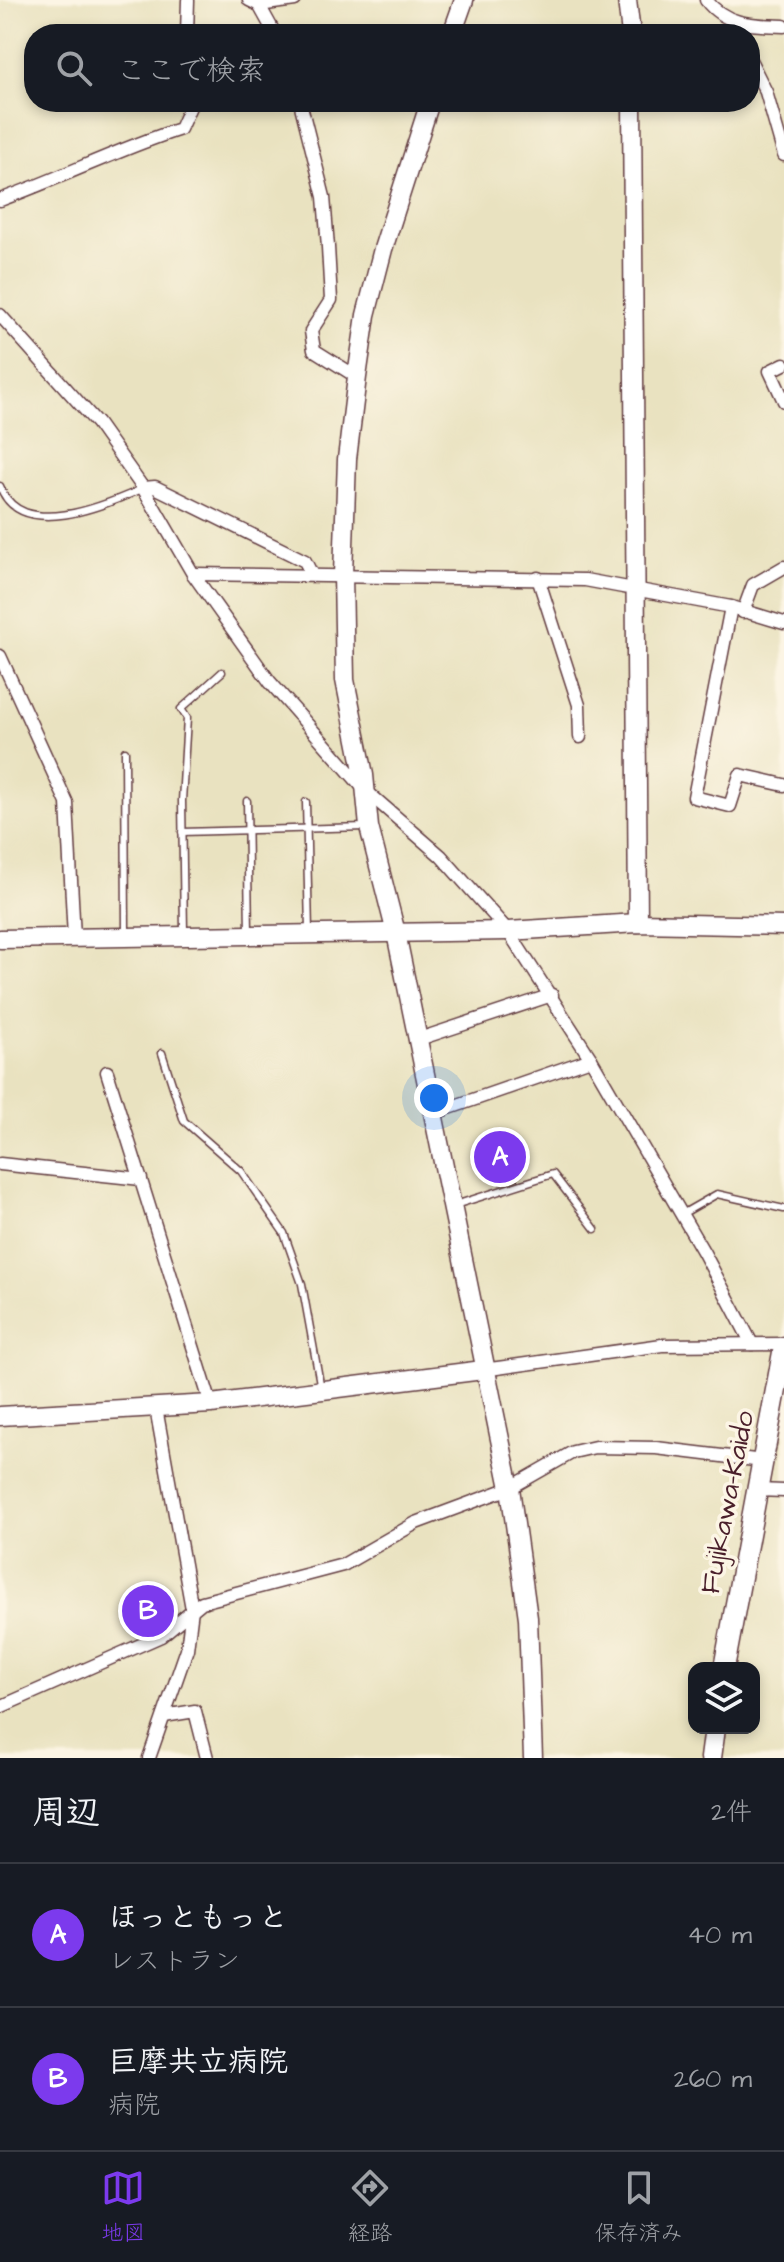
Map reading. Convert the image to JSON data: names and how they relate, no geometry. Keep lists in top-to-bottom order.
{
  "streets": {
    "main road": ["Fujikawa-Kaido"]
  },
  "page": {
    "search": "ここで検索",
    "pins": ["A", "B"],
    "heading": ["周辺", "2件"],
    "list": [
      {
        "mark": "A",
        "name": "ほっともっと",
        "note": "レストラン",
        "value": "40 m"
      },
      {
        "mark": "B",
        "name": "巨摩共立病院",
        "note": "病院",
        "value": "260 m"
      }
    ],
    "nav": ["地図", "経路", "保存済み"]
  }
}
